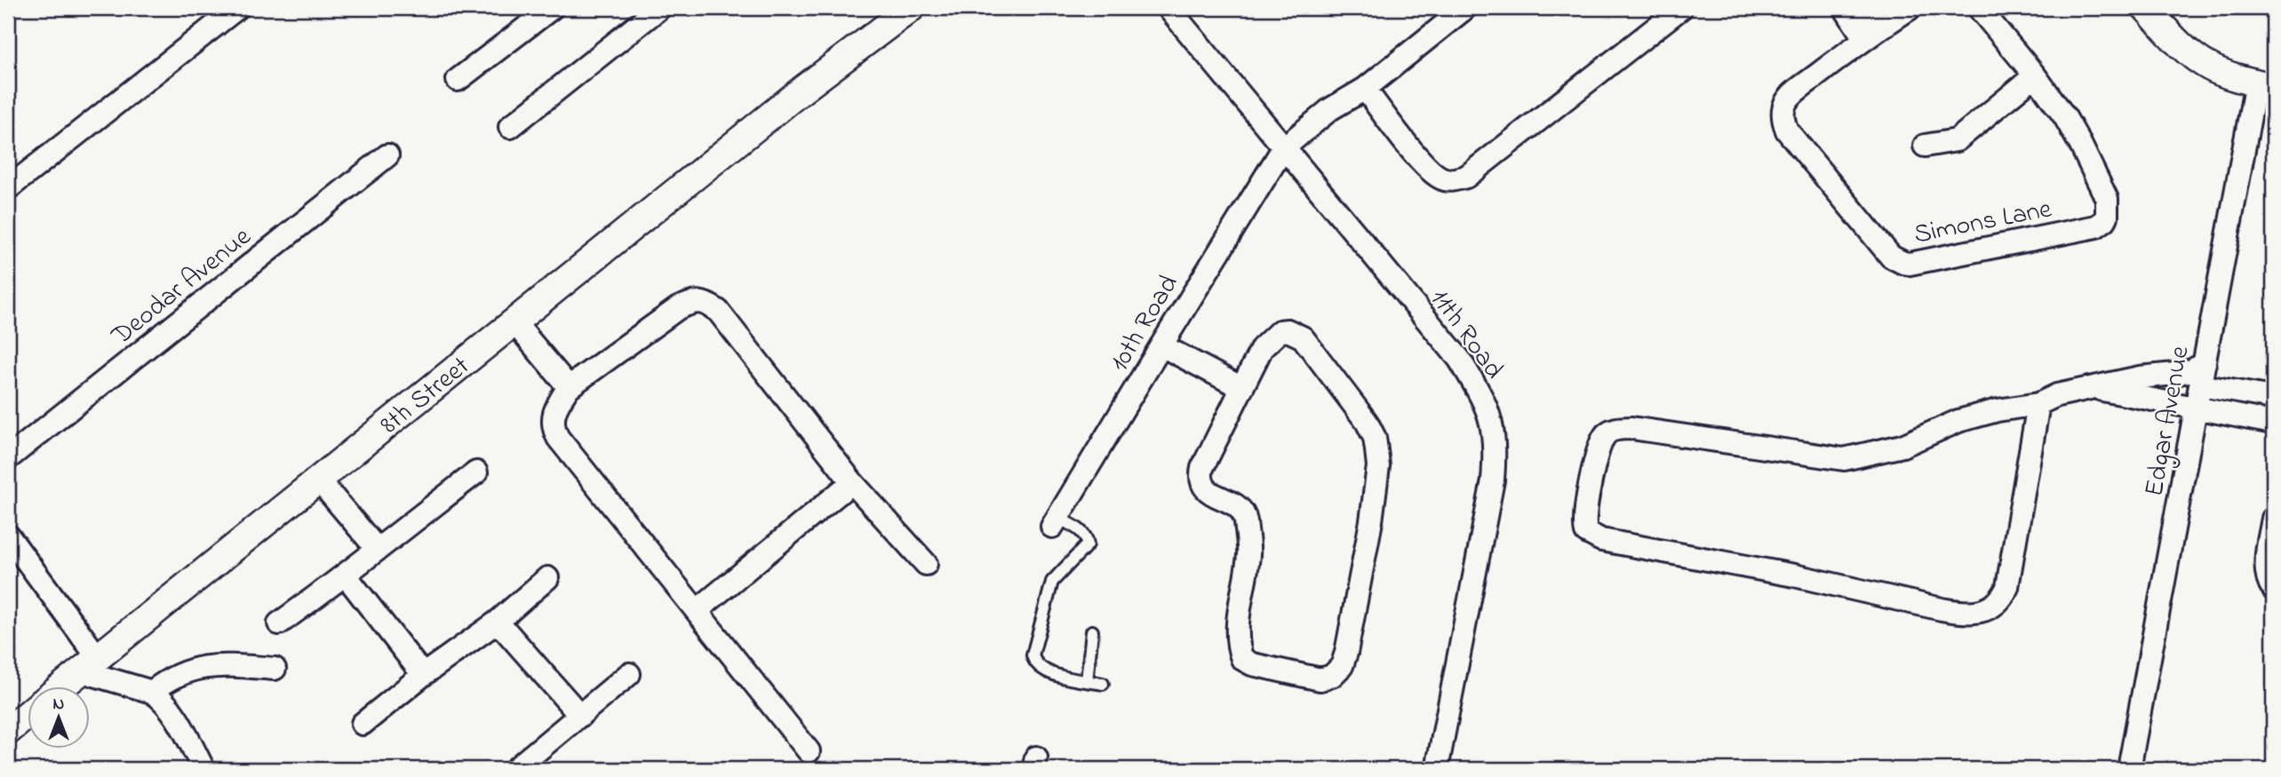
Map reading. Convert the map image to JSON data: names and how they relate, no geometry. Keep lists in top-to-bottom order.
{
  "streets": {
    "street": [
      "Simons Lane",
      "Deodar Avenue",
      "10th Road",
      "11th Road",
      "8th Street",
      "Edgar Avenue"
    ]
  },
  "crossings": [
    ["10th Road", "11th Road"]
  ],
  "north": "top"
}
